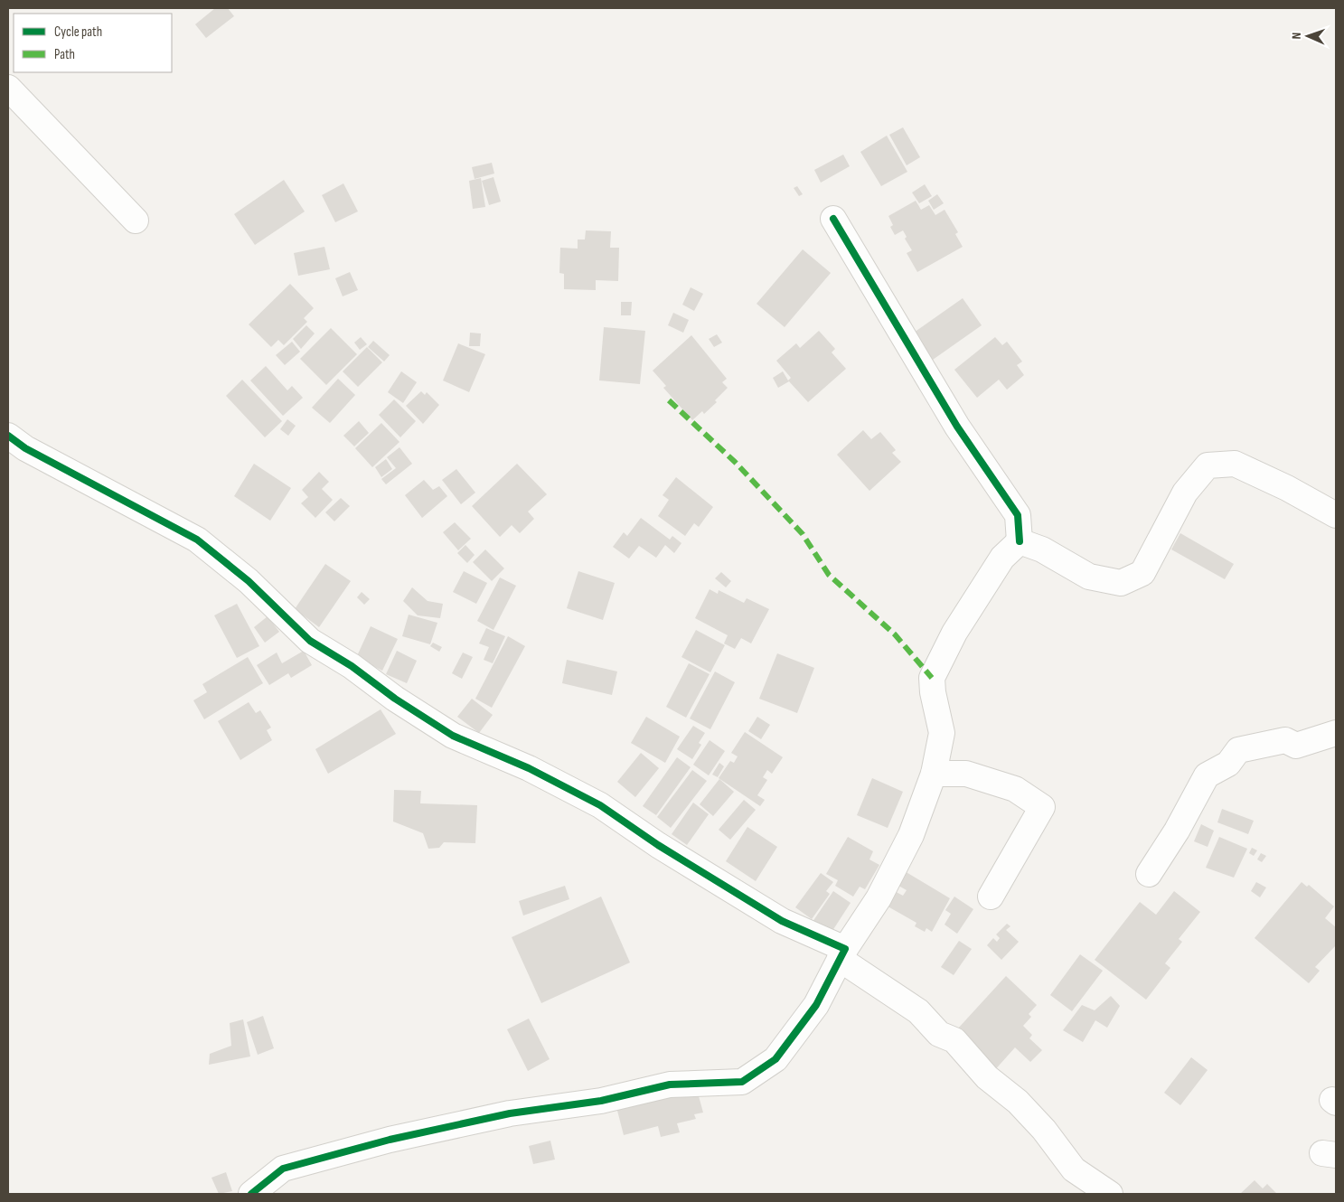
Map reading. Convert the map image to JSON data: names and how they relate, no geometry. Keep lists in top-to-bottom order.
{
  "legend": ["Cycle path", "Path"],
  "north": "left"
}
